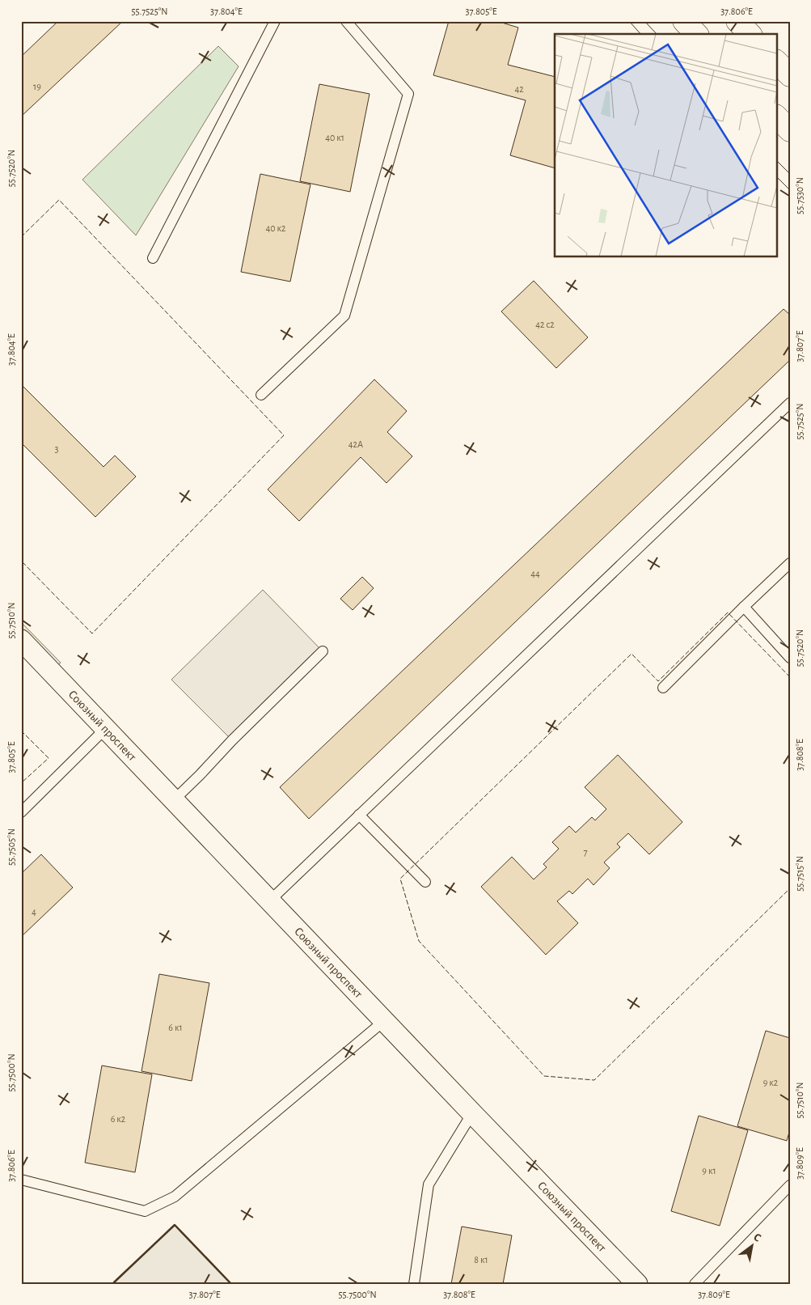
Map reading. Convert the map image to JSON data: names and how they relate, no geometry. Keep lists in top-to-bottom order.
{
  "streets": {
    "street": ["Союзный проспект"]
  },
  "house_numbers": [
    "19",
    "42",
    "40 к1",
    "40 к2",
    "42 с2",
    "42А",
    "3",
    "44",
    "7",
    "4",
    "6 к1",
    "9 к2",
    "6 к2",
    "9 к1",
    "8 к1"
  ],
  "north": "top right",
  "coordinates": [
    "55.7525°N",
    "37.804°E",
    "37.805°E",
    "37.806°E",
    "55.7520°N",
    "55.7530°N",
    "37.807°E",
    "55.7510°N",
    "37.808°E",
    "55.7505°N",
    "55.7515°N",
    "55.7500°N",
    "37.809°E"
  ]
}
